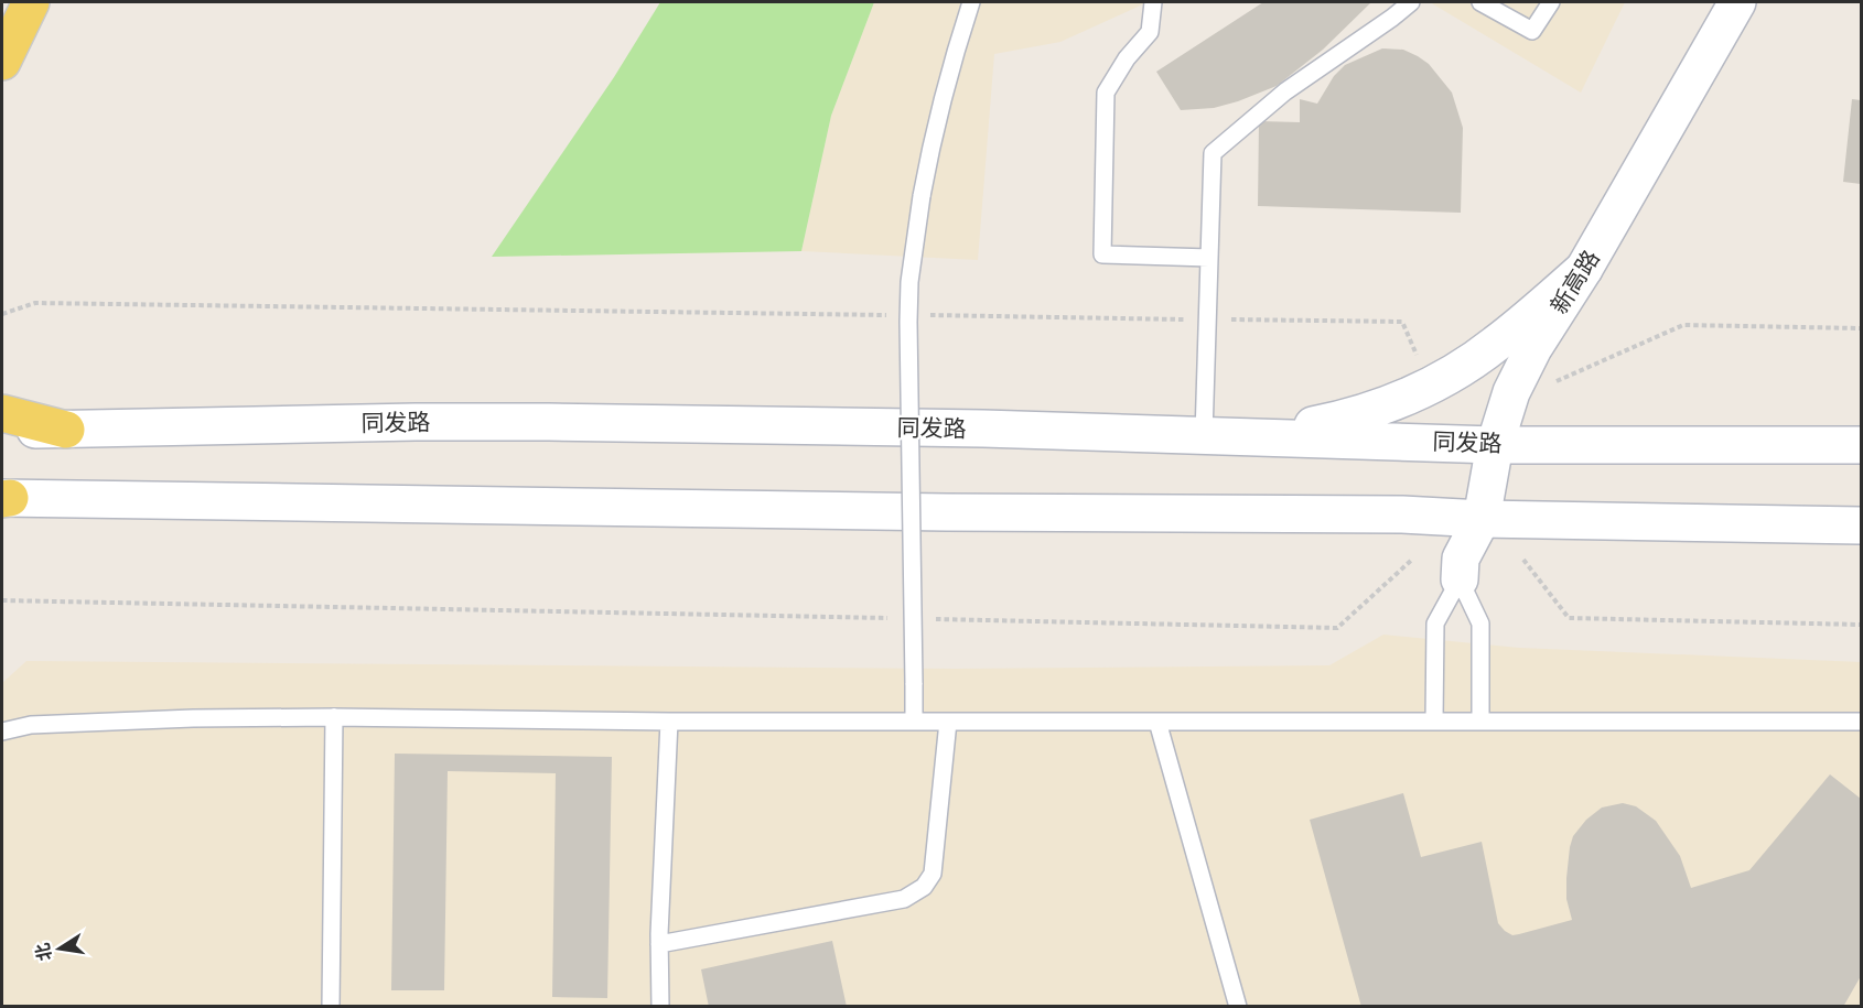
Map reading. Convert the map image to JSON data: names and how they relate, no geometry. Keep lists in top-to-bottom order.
{
  "streets": {
    "main road": ["新高路", "同发路"]
  },
  "crossings": [
    ["新高路", "同发路"]
  ],
  "north": "left"
}
